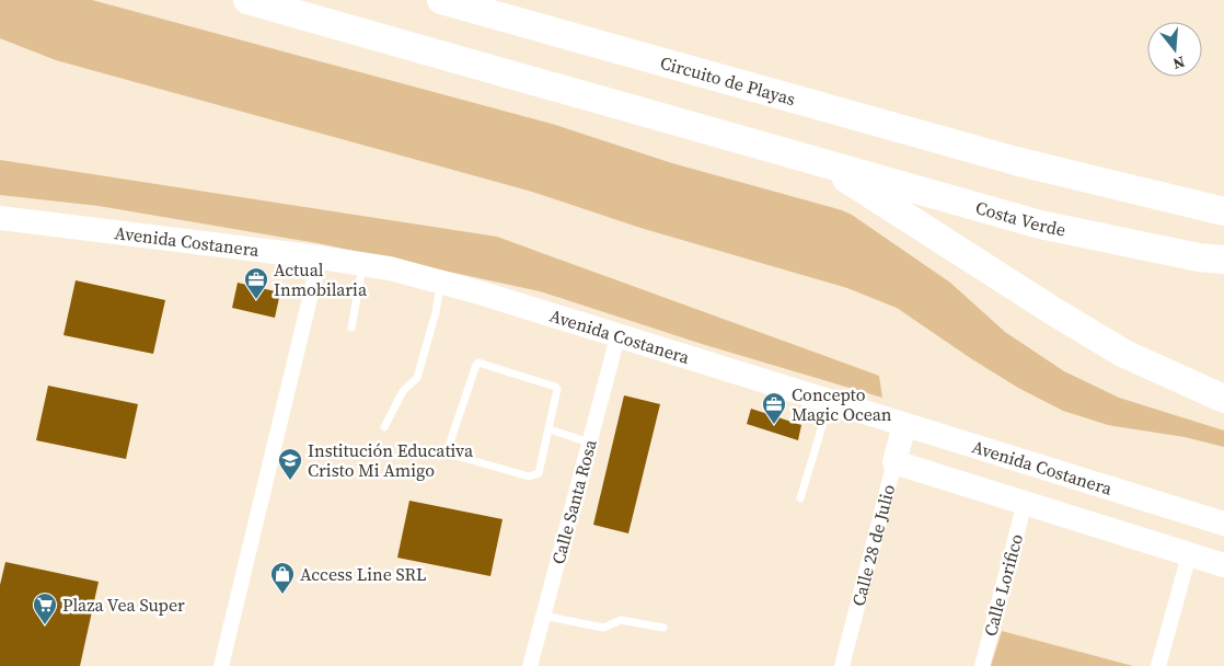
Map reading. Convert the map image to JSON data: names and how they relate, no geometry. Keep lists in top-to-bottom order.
{
  "streets": {
    "highway": ["Circuito de Playas", "Costa Verde"],
    "main road": ["Avenida Costanera", "Calle 28 de Julio"],
    "street": ["Calle Santa Rosa", "Calle Lorifico"]
  },
  "crossings": [
    ["Avenida Costanera", "Calle Santa Rosa"],
    ["Avenida Costanera", "Calle 28 de Julio"]
  ],
  "places": {
    "office": ["Actual Inmobilaria", "Concepto Magic Ocean"],
    "school or university": ["Institución Educativa Cristo Mi Amigo"],
    "shop": ["Access Line SRL"],
    "supermarket": ["Plaza Vea Super"]
  },
  "north": "bottom"
}
